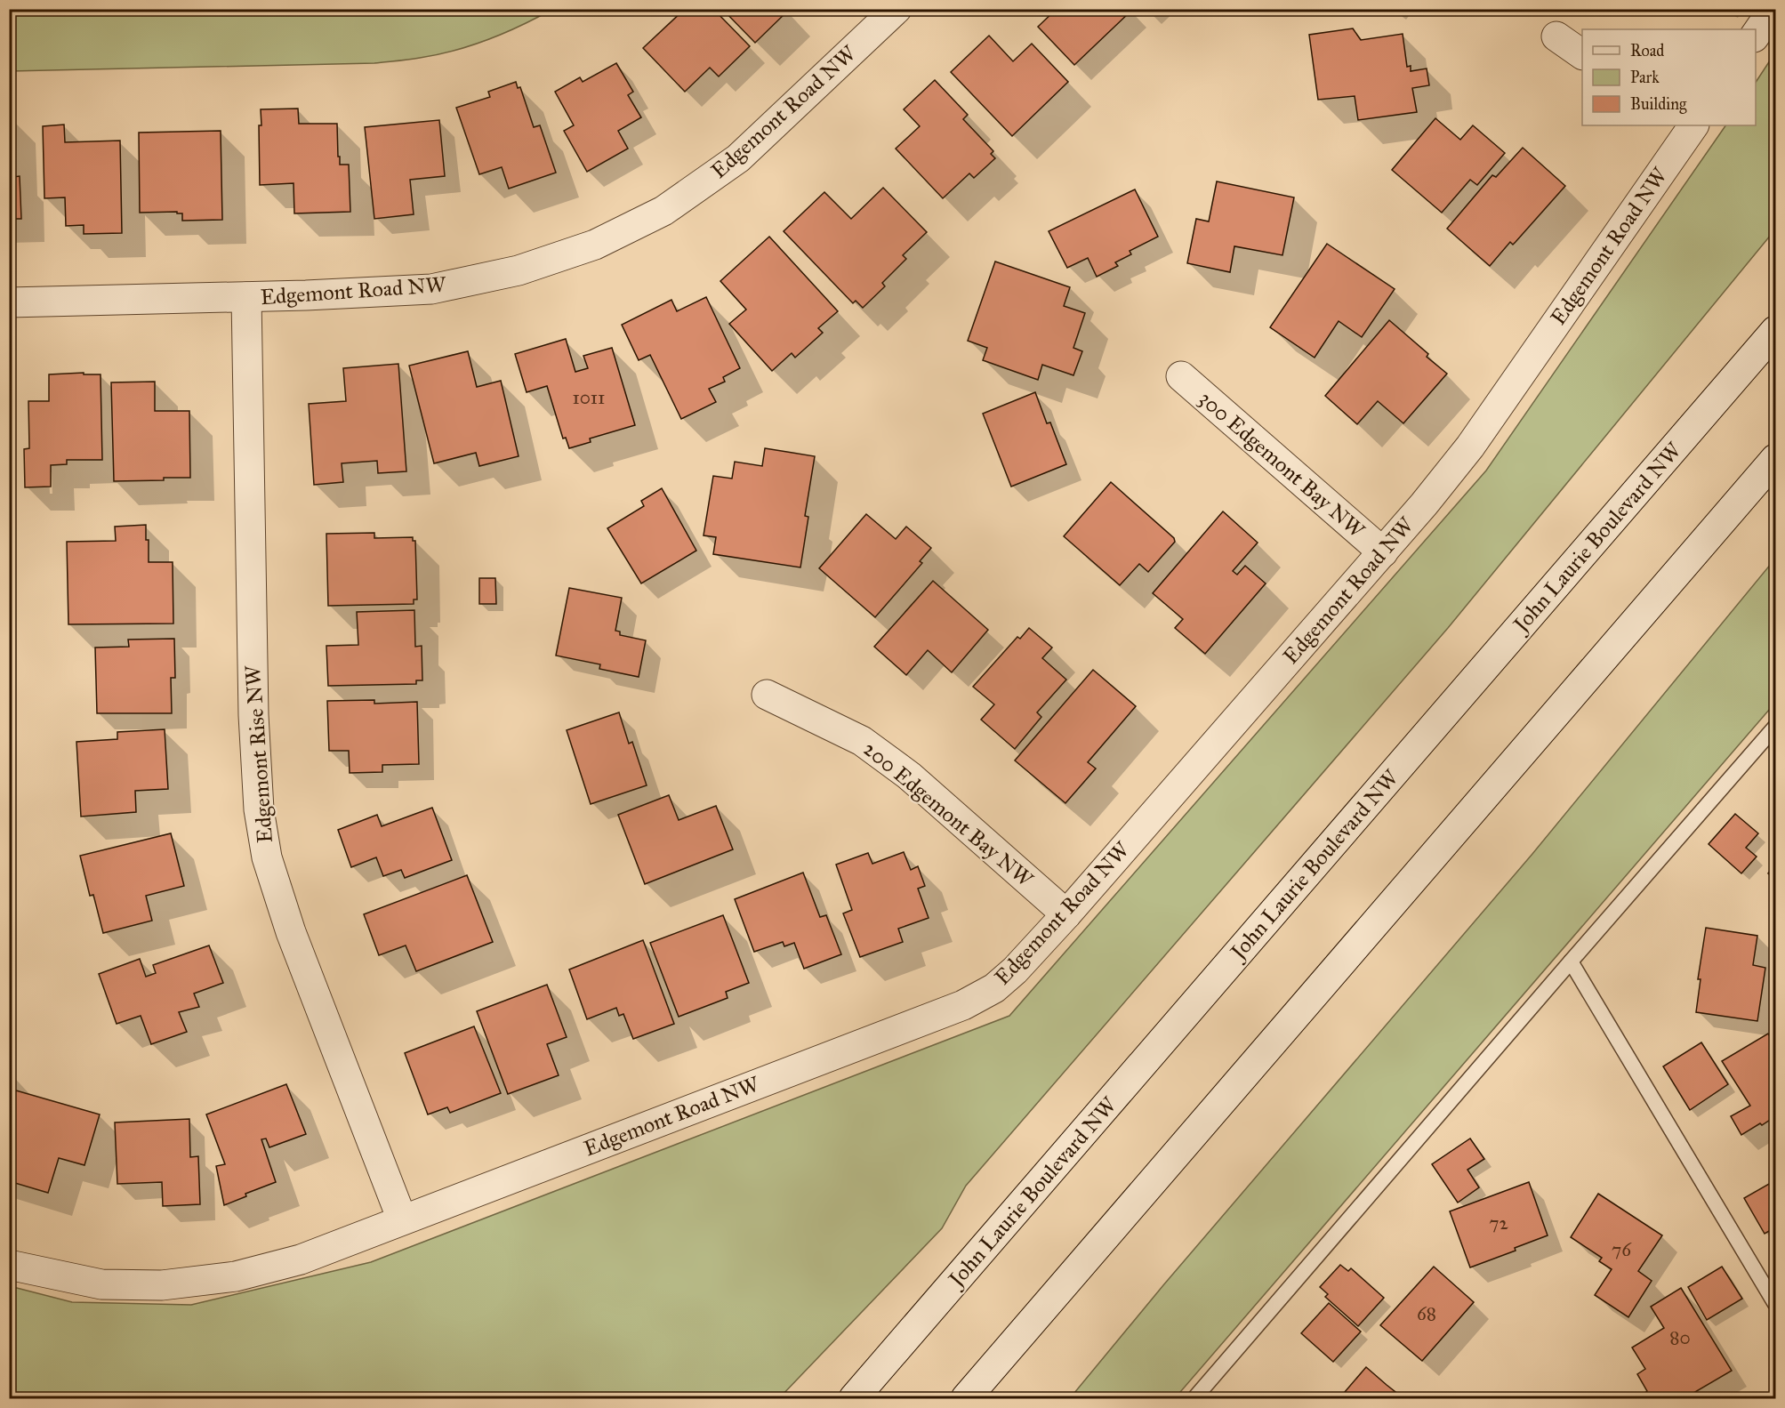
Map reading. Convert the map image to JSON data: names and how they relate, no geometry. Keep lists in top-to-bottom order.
{
  "streets": {
    "street": [
      "Edgemont Road NW",
      "300 Edgemont Bay NW",
      "John Laurie Boulevard NW",
      "Edgemont Rise NW",
      "200 Edgemont Bay NW"
    ]
  },
  "crossings": [
    ["Edgemont Road NW", "300 Edgemont Bay NW"],
    ["Edgemont Road NW", "Edgemont Rise NW"],
    ["Edgemont Road NW", "200 Edgemont Bay NW"]
  ],
  "house_numbers": [
    "1011",
    "72",
    "76",
    "68",
    "80"
  ],
  "legend": ["Road", "Park", "Building"]
}
